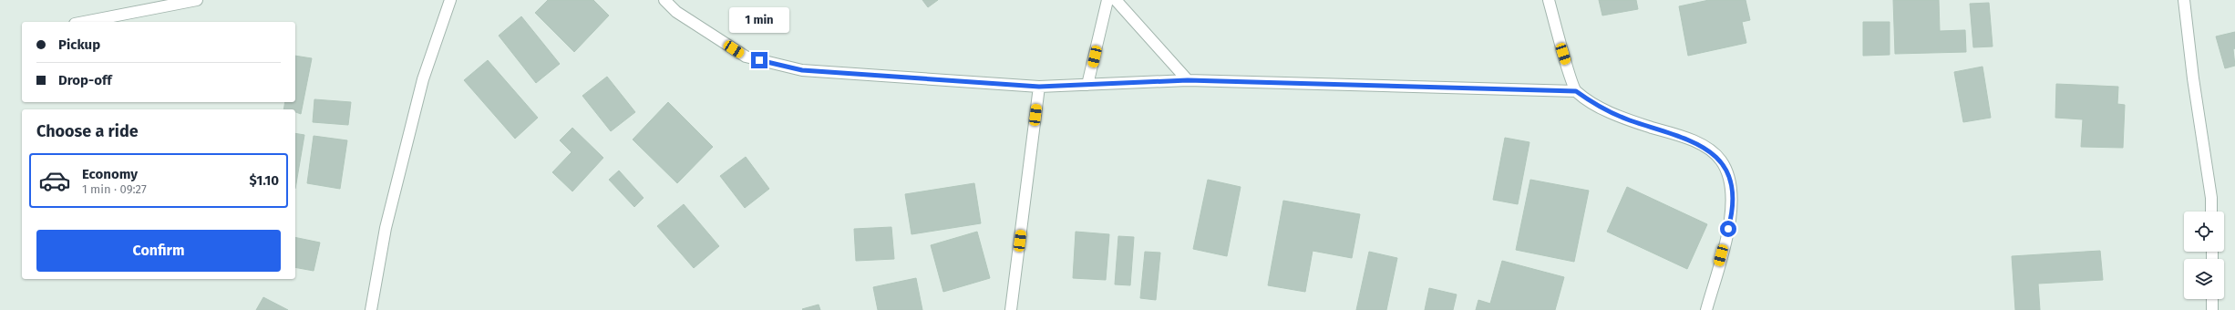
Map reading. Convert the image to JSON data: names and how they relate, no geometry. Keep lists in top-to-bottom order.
{
  "page": {
    "bubble": "1 min",
    "banner": ["Pickup", "Drop-off"],
    "heading": "Choose a ride",
    "list": [
      {
        "name": "Economy",
        "note": "1 min · 09:27",
        "value": "$1.10"
      }
    ],
    "buttons": "Confirm"
  }
}
